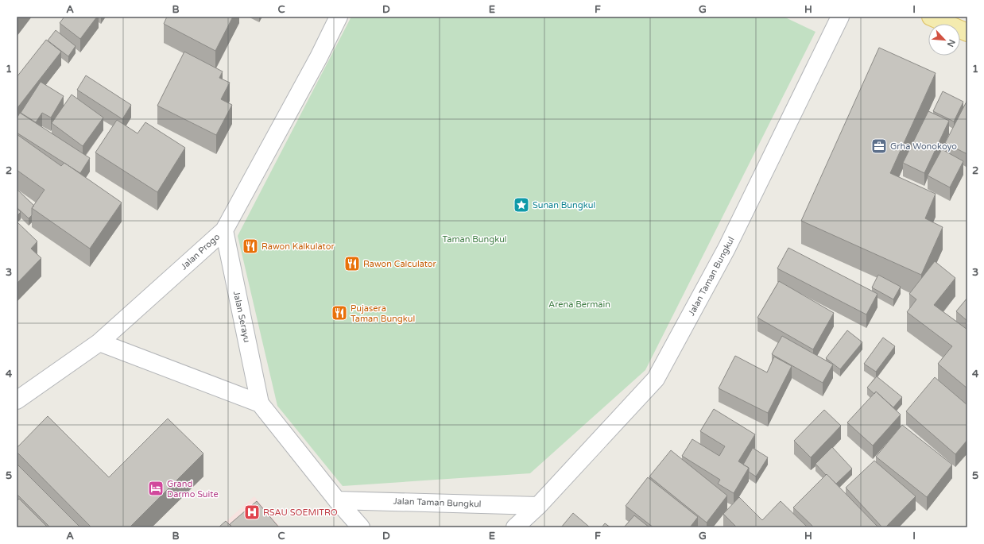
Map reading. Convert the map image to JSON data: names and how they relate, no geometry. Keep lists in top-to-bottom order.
{
  "streets": {
    "street": ["Jalan Progo", "Jalan Taman Bungkul", "Jalan Serayu"]
  },
  "crossings": [
    ["Jalan Progo", "Jalan Serayu"],
    ["Jalan Taman Bungkul", "Jalan Serayu"]
  ],
  "parks": ["Taman Bungkul", "Arena Bermain"],
  "places": {
    "office": ["Grha Wonokoyo"],
    "place": ["Sunan Bungkul"],
    "restaurant": ["Rawon Kalkulator", "Rawon Calculator", "Pujasera Taman Bungkul"],
    "hotel": ["Grand Darmo Suite"],
    "hospital": ["RSAU SOEMITRO"]
  },
  "north": "bottom right",
  "grid": {
    "columns": [
      "A",
      "B",
      "C",
      "D",
      "E",
      "F",
      "G",
      "H",
      "I"
    ],
    "rows": [
      "1",
      "2",
      "3",
      "4",
      "5"
    ]
  }
}
